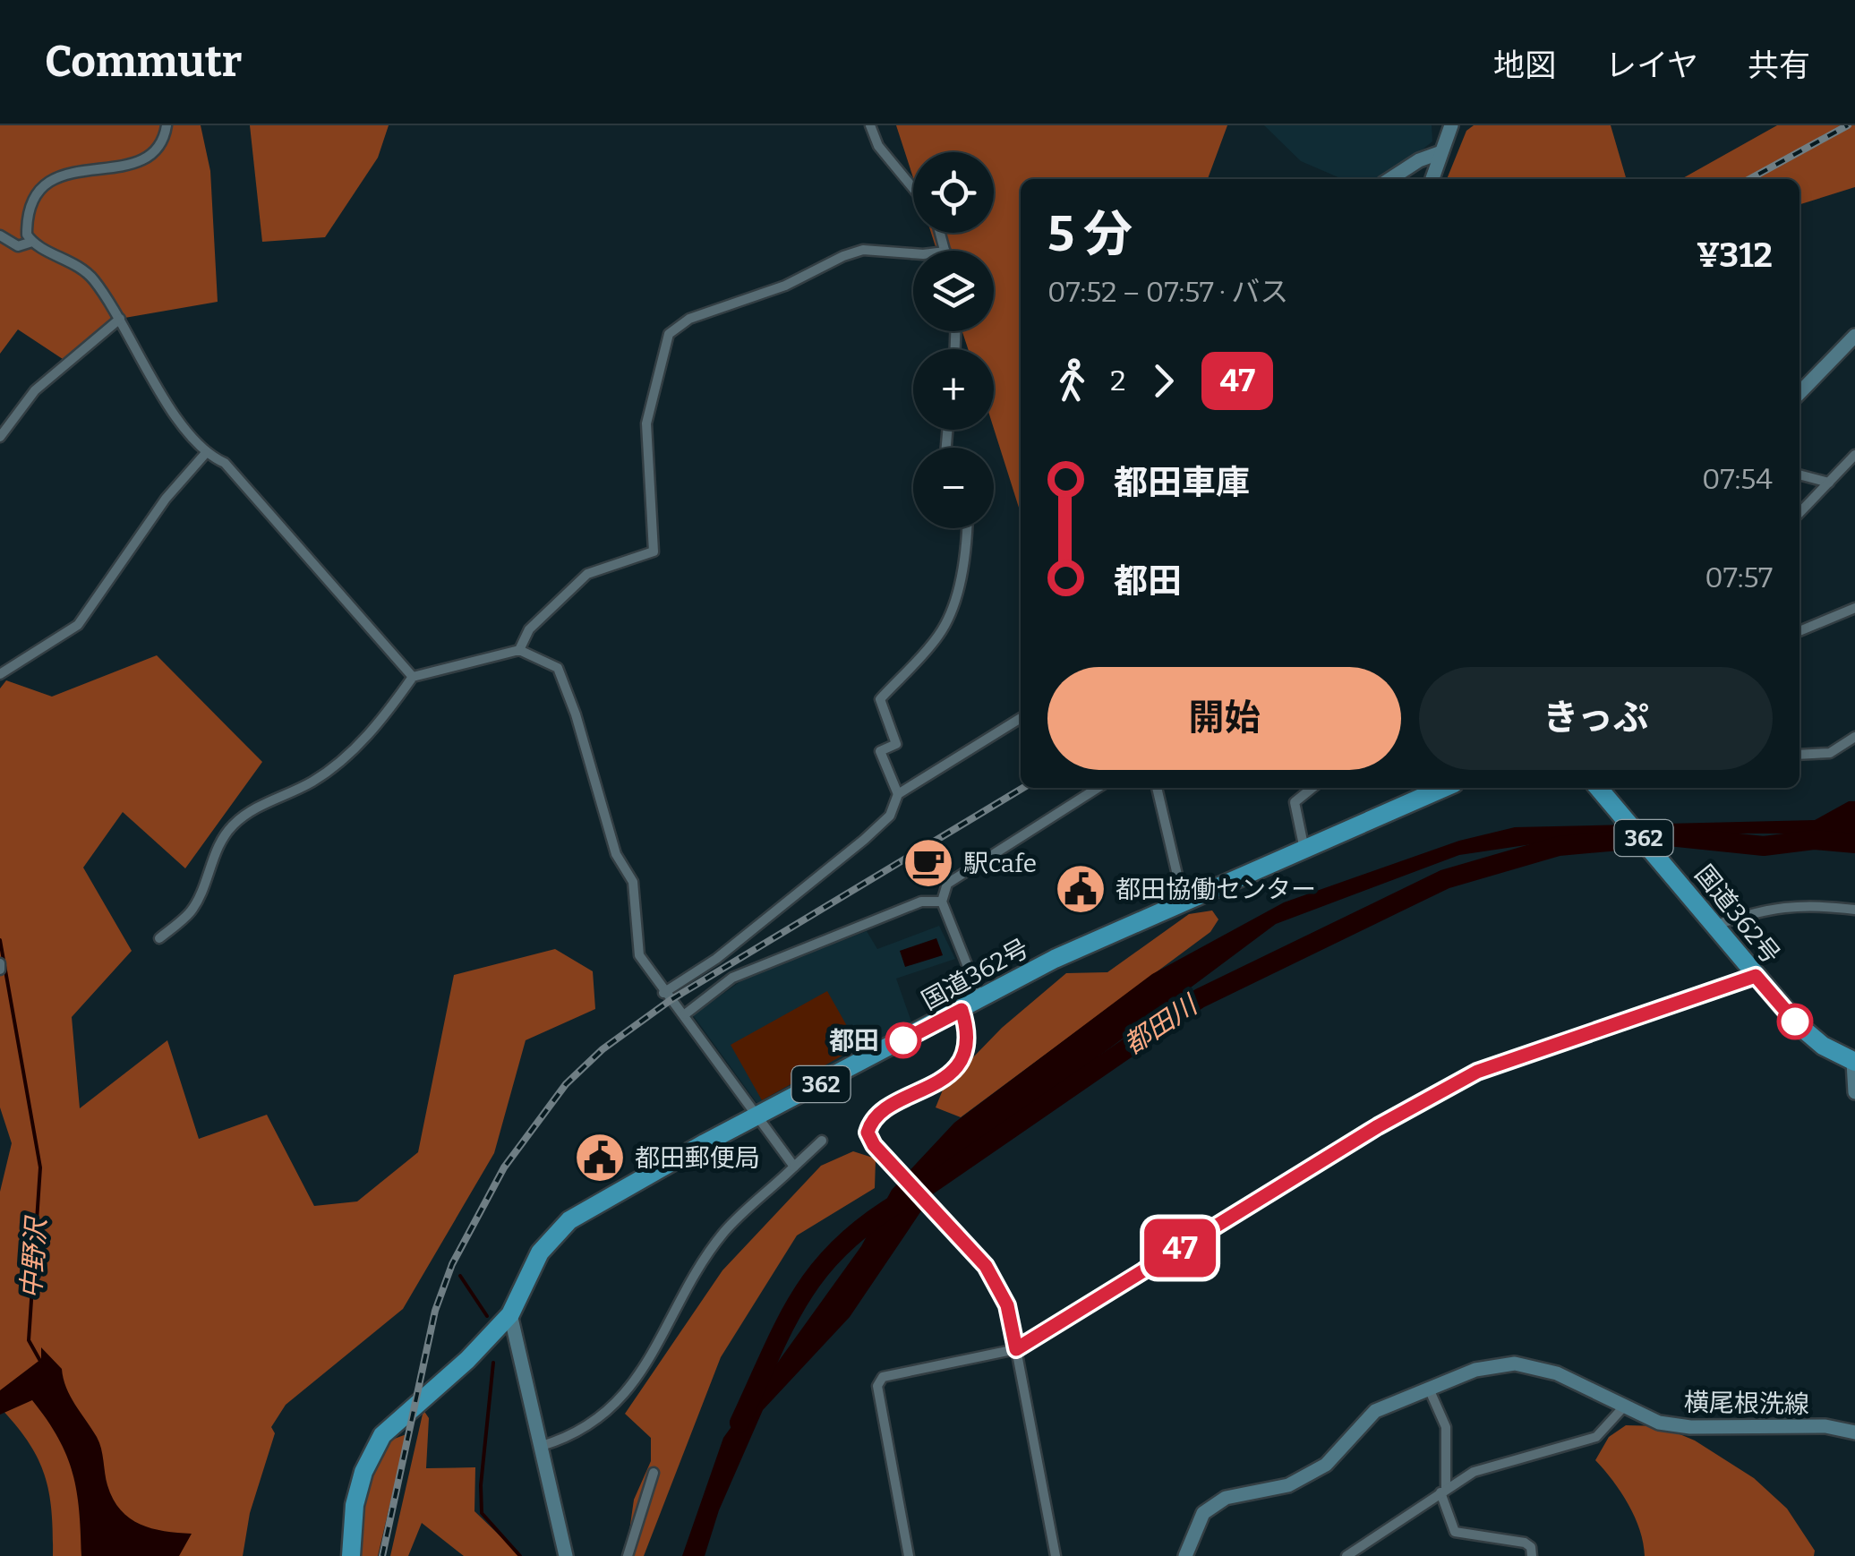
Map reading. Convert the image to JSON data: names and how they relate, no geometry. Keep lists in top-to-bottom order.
{
  "streets": {
    "highway": ["362", "国道362号"],
    "main road": ["横尾根洗線"]
  },
  "water": ["都田川", "中野沢"],
  "places": {
    "cafe": ["駅cafe"],
    "public building": ["都田協働センター", "都田郵便局"],
    "other": ["都田"]
  },
  "lines": ["bus line 47"],
  "page": {
    "header": "Commutr",
    "nav": ["地図", "レイヤ", "共有"],
    "on_map": "47",
    "map_buttons": ["+", "−"],
    "heading": ["5 分", "07:52 – 07:57 · バス", "¥312"],
    "legs": ["2", "47"],
    "list": [
      {
        "name": "都田車庫",
        "value": "07:54"
      },
      {
        "name": "都田",
        "value": "07:57"
      }
    ],
    "buttons": ["開始", "きっぷ"]
  }
}
